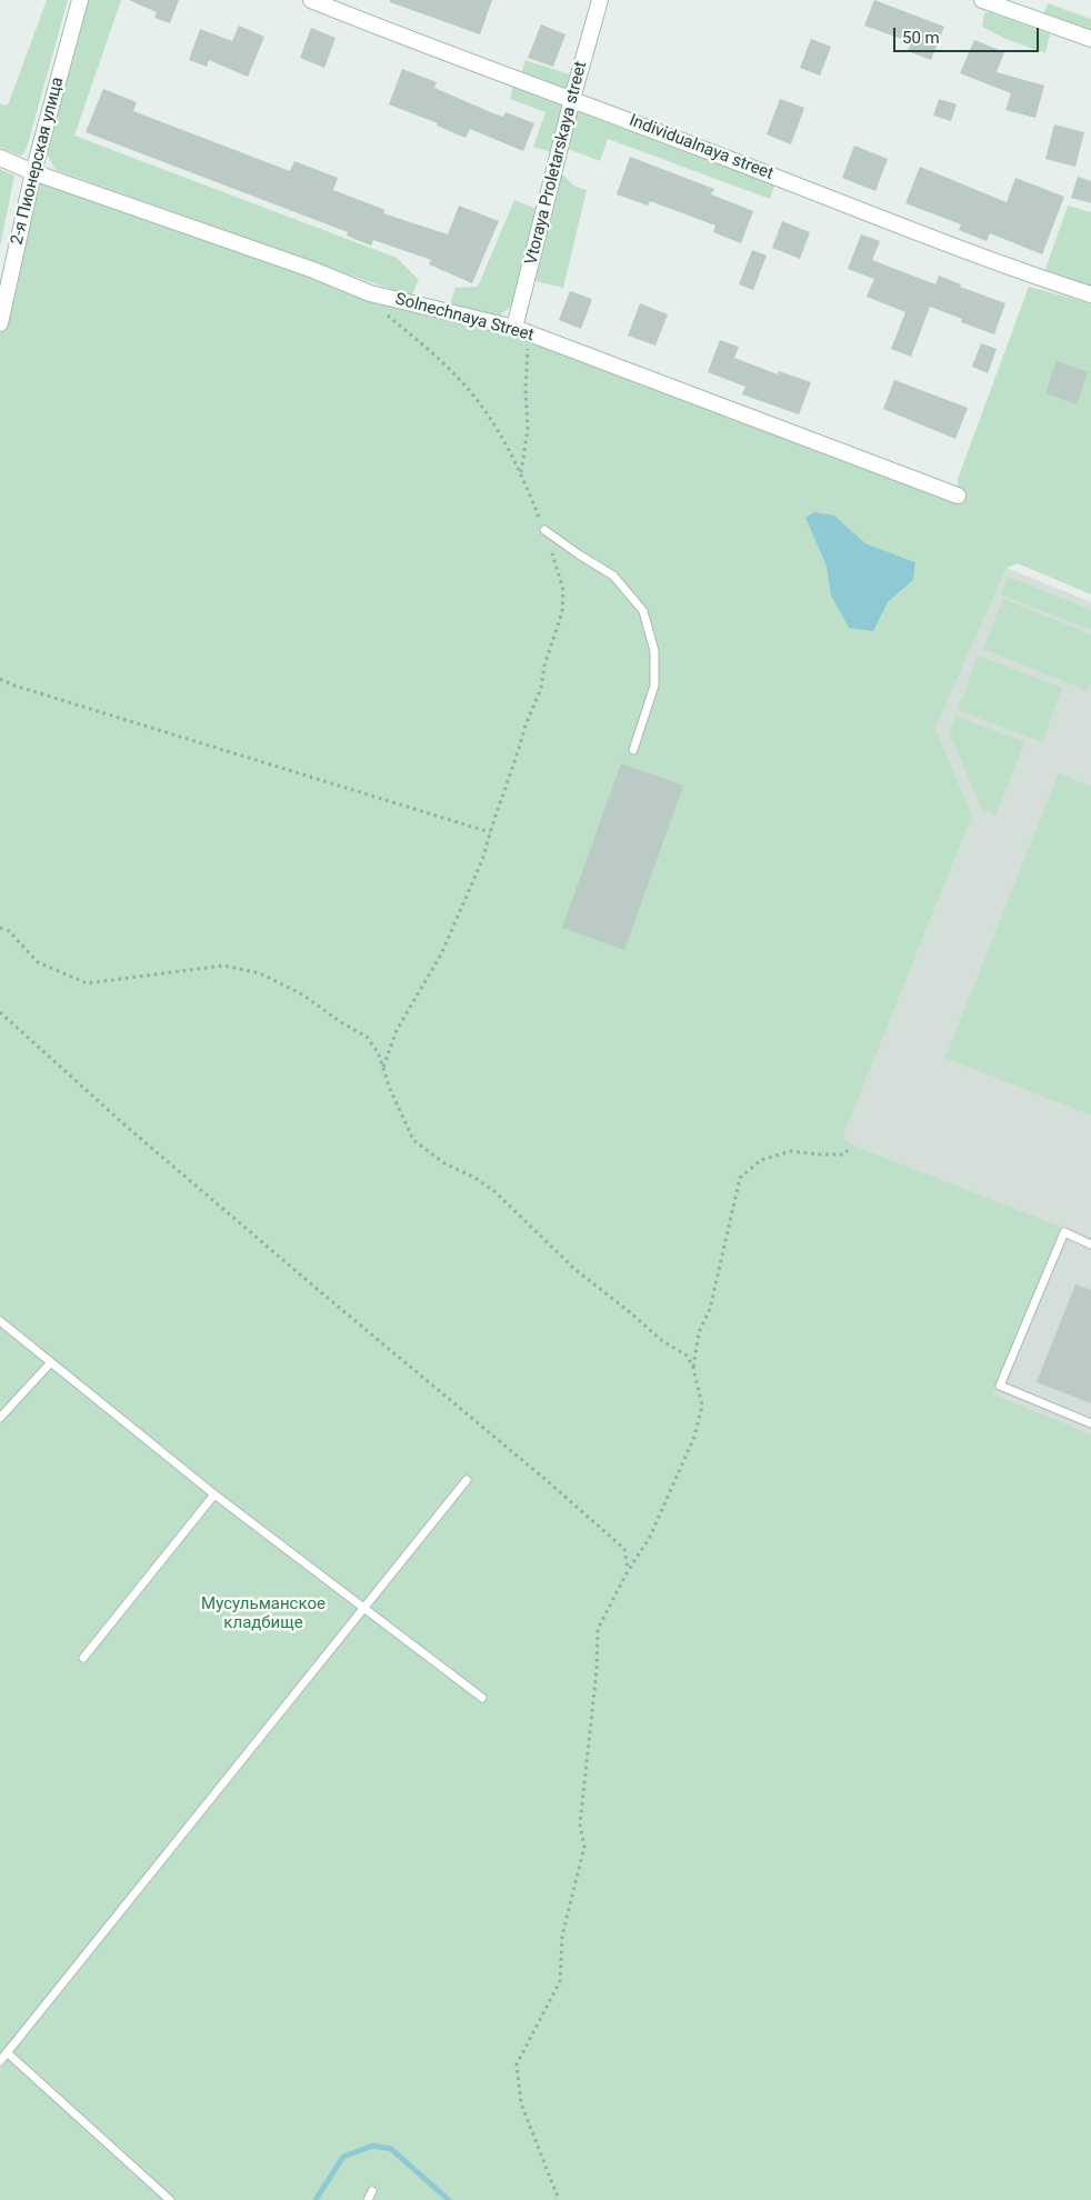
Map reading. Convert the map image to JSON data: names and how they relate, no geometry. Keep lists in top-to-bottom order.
{
  "streets": {
    "street": [
      "Individualnaya street",
      "2-я Пионерская улица",
      "Vtoraya Proletarskaya street",
      "Solnechnaya Street"
    ]
  },
  "crossings": [
    ["Individualnaya street", "Vtoraya Proletarskaya street"],
    ["2-я Пионерская улица", "Solnechnaya Street"],
    ["Vtoraya Proletarskaya street", "Solnechnaya Street"]
  ],
  "parks": ["Мусульманское кладбище"],
  "scale_bar": "50 m"
}
